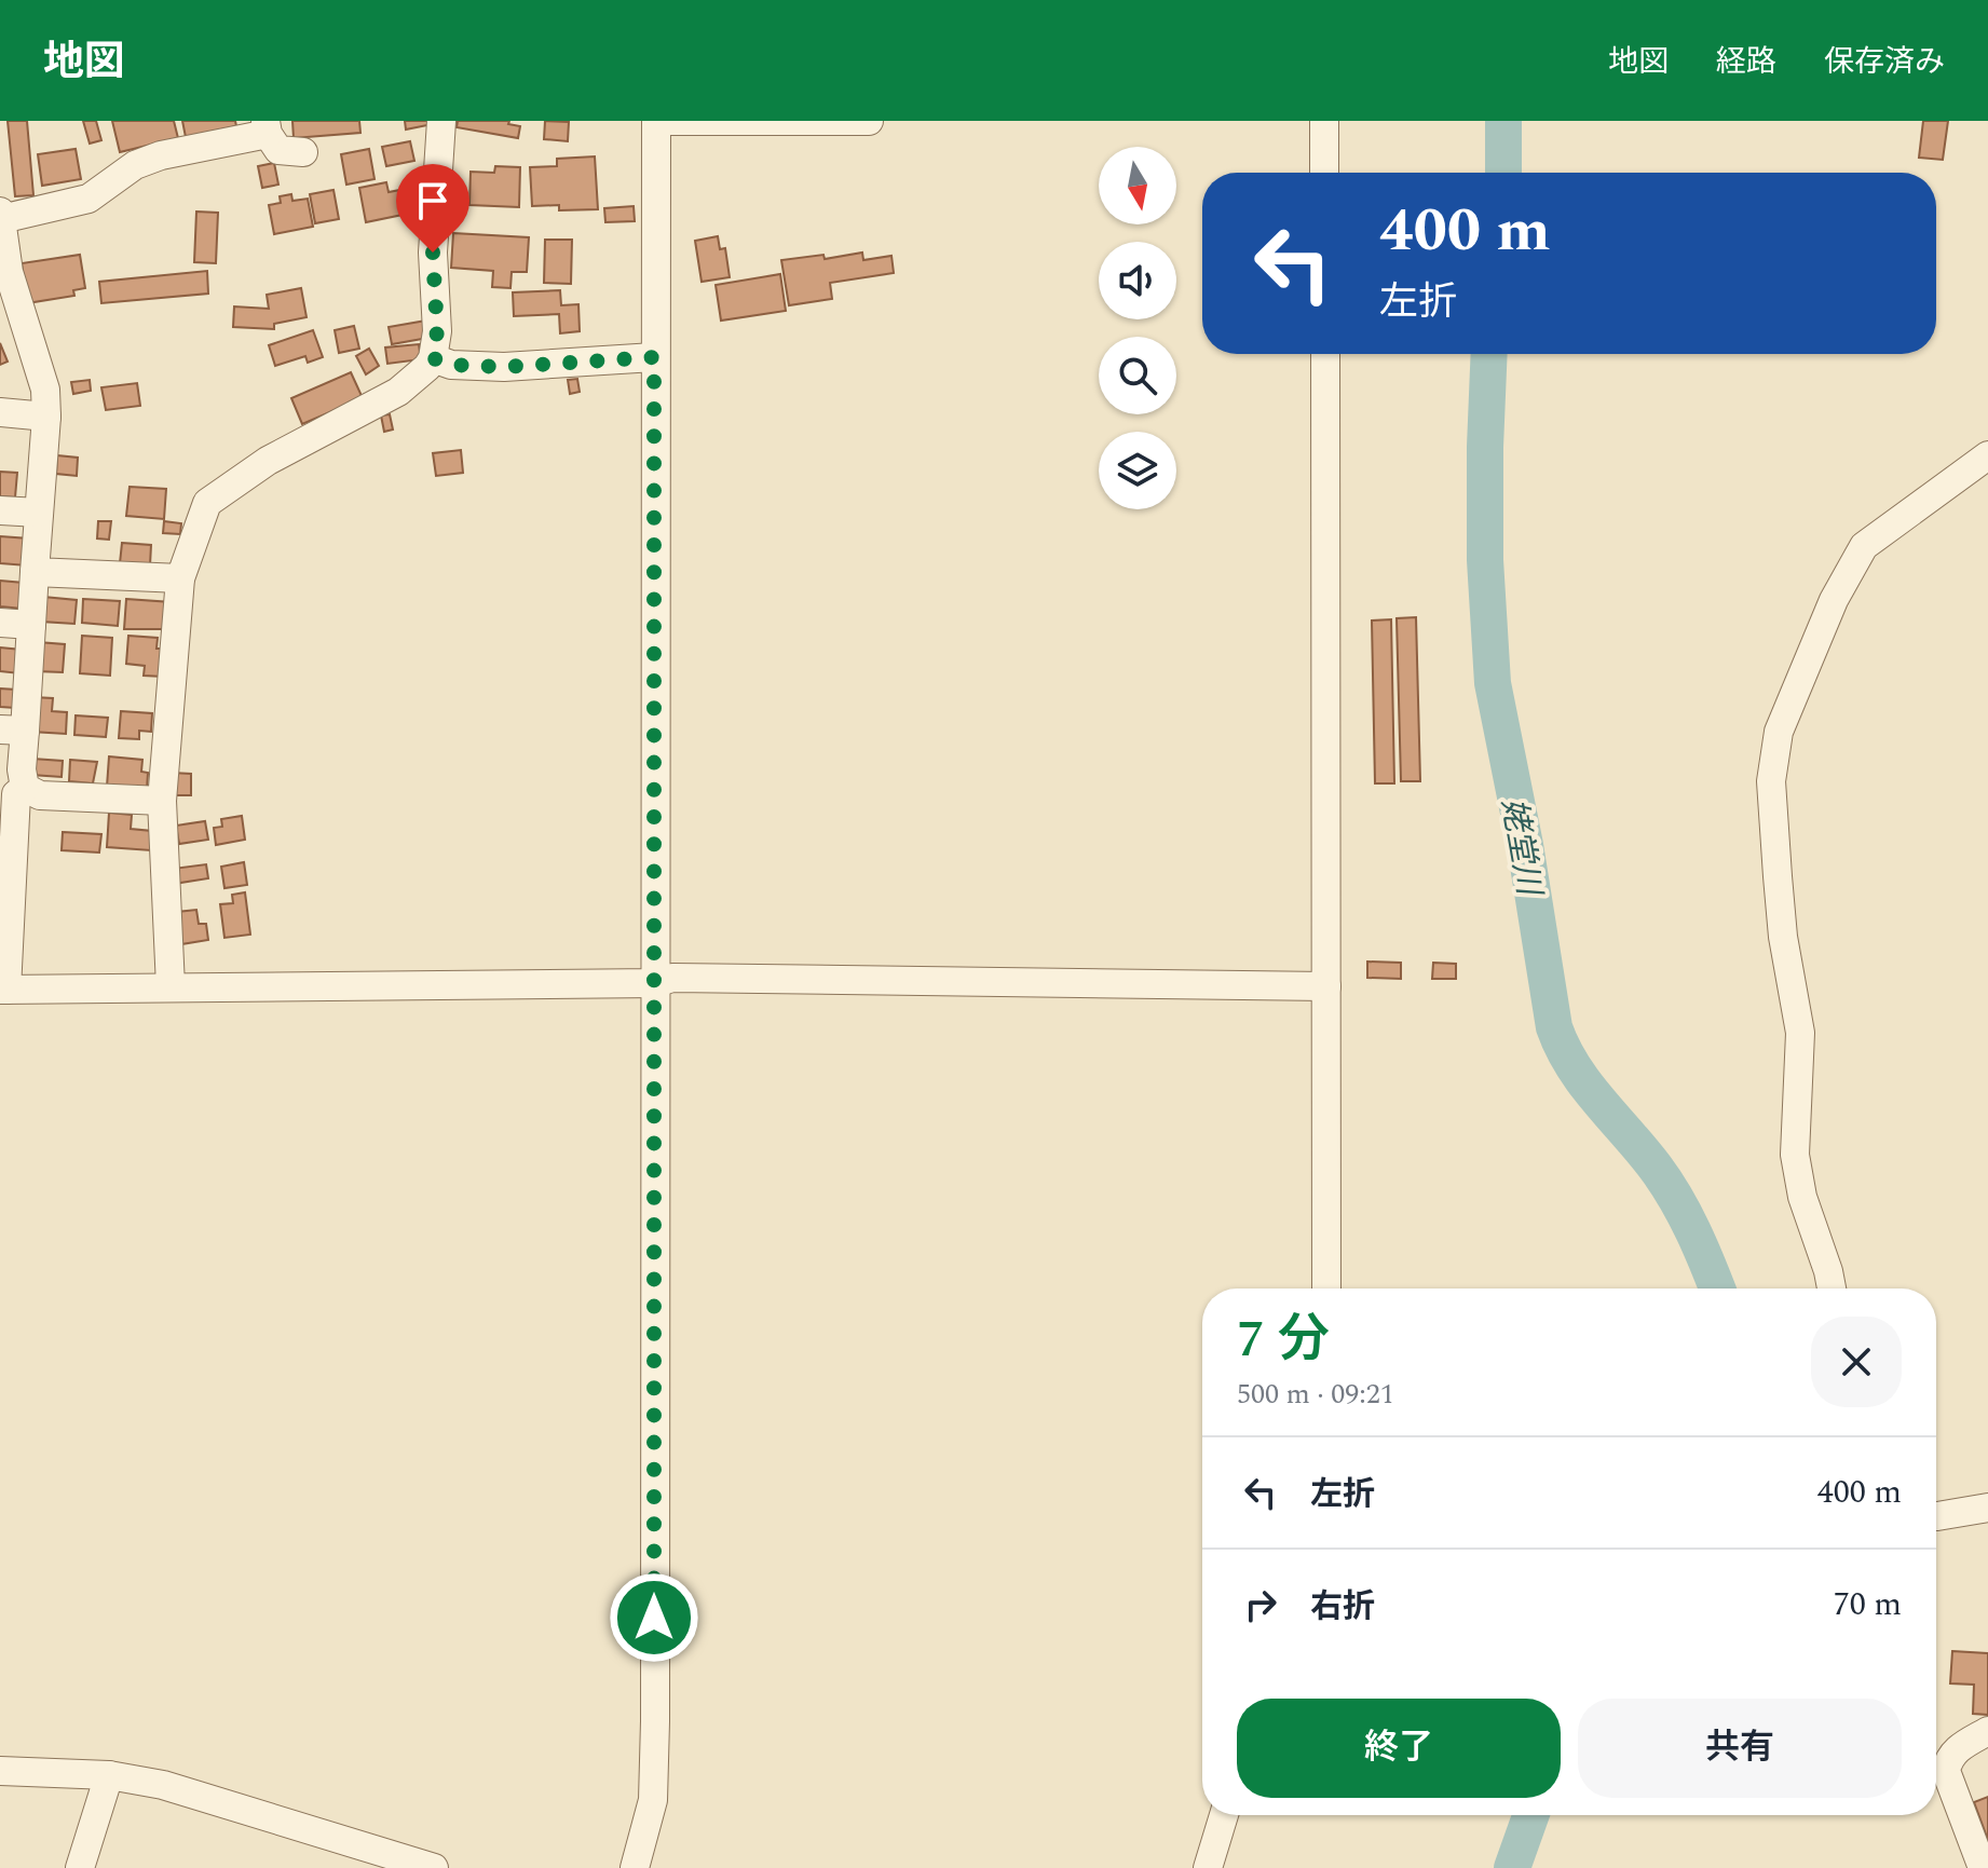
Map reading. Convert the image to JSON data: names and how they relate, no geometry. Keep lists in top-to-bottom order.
{
  "water": ["姥堂川"],
  "north": "bottom",
  "page": {
    "header": "地図",
    "nav": ["地図", "経路", "保存済み"],
    "turn": ["400 m", "左折"],
    "heading": ["7 分", "500 m · 09:21"],
    "list": [
      {
        "name": "左折",
        "value": "400 m"
      },
      {
        "name": "右折",
        "value": "70 m"
      }
    ],
    "buttons": ["終了", "共有"]
  }
}
